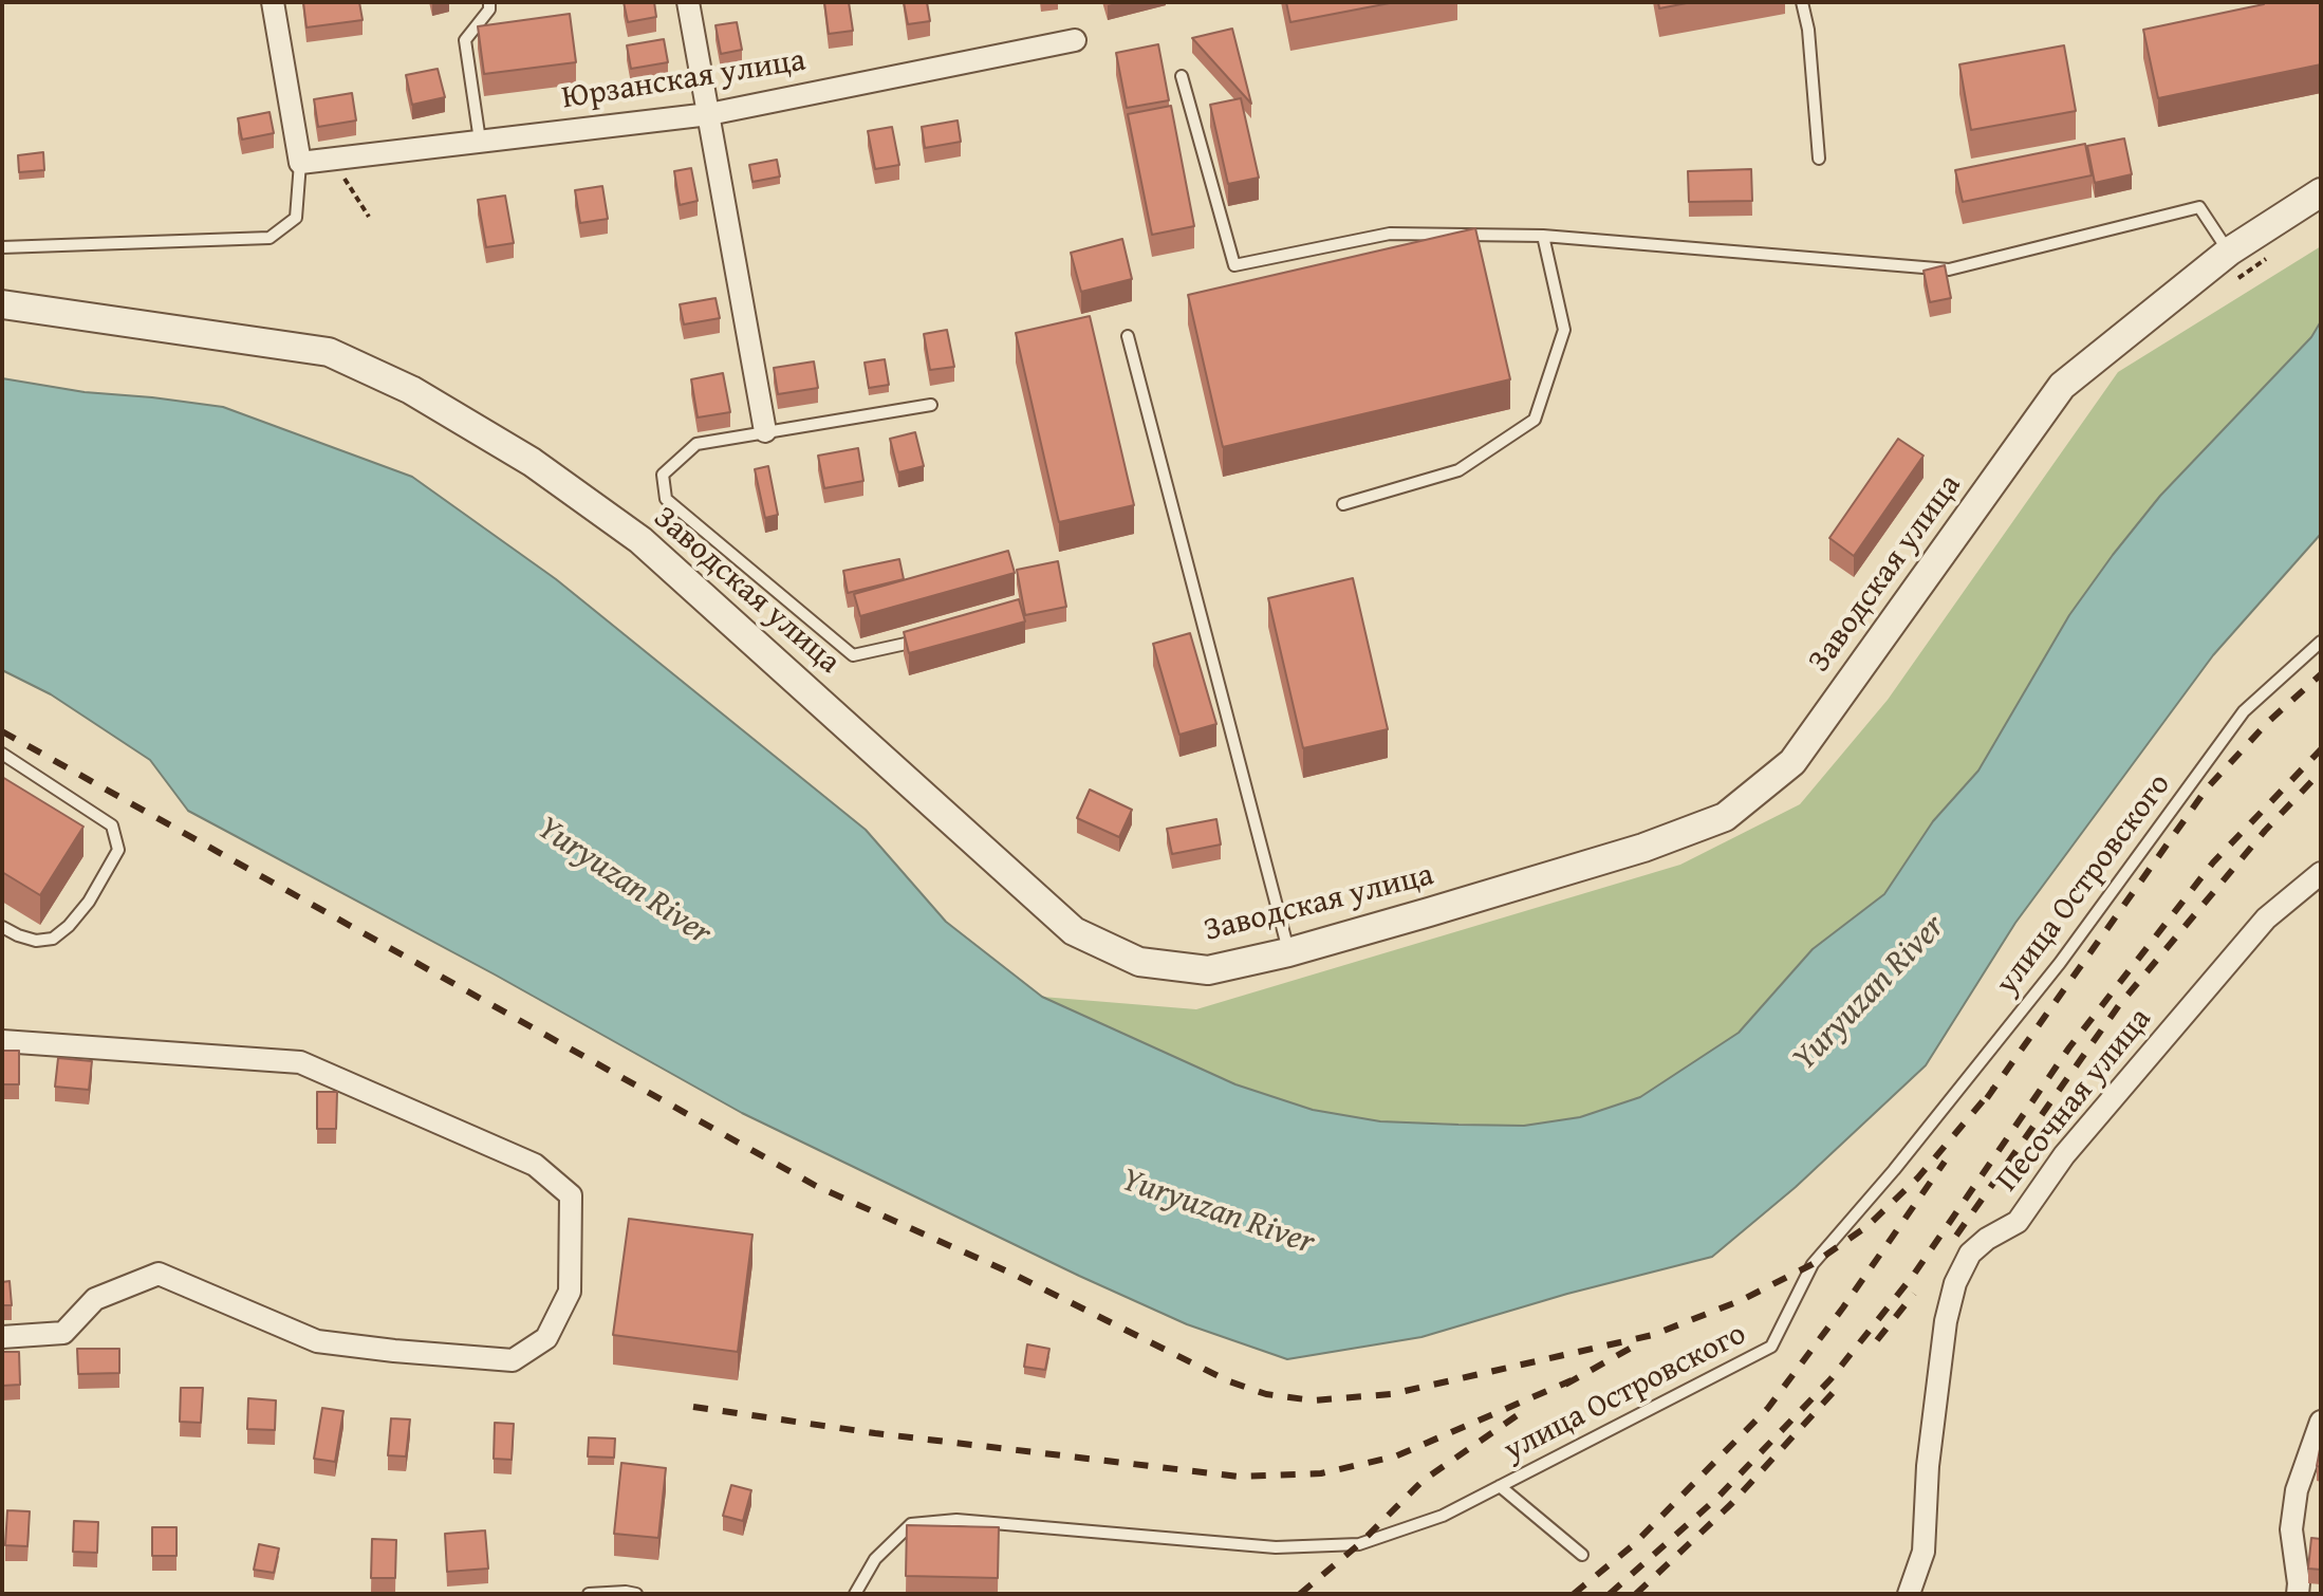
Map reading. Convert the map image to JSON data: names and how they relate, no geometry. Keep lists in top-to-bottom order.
{
  "streets": {
    "street": ["Юрзанская улица", "Заводская улица", "Песочная улица"],
    "lane": ["улица Островского"]
  },
  "water": ["Yuryuzan River"]
}
